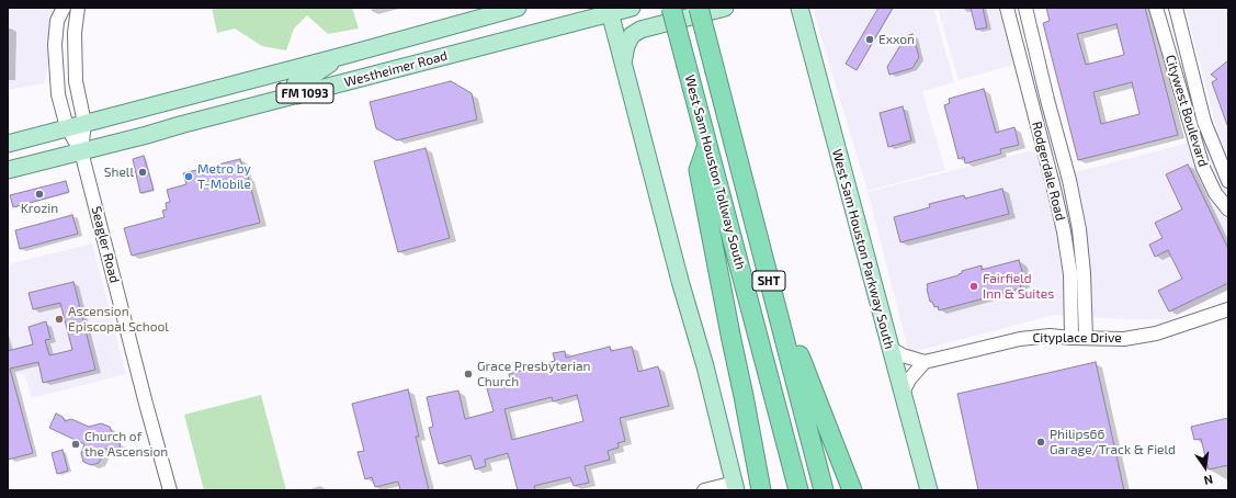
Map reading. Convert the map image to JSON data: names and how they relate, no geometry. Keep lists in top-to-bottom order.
{
  "streets": {
    "highway": ["West Sam Houston Tollway South", "SHT"],
    "main road": ["Westheimer Road", "FM 1093", "West Sam Houston Parkway South"],
    "street": [
      "Citywest Boulevard",
      "Rodgerdale Road",
      "Seagler Road",
      "Cityplace Drive"
    ]
  },
  "crossings": [
    ["Westheimer Road", "Seagler Road"],
    ["Rodgerdale Road", "Cityplace Drive"]
  ],
  "places": [
    "Exxon",
    "Shell",
    "Metro by T-Mobile",
    "Krozin",
    "Fairfield Inn & Suites",
    "Ascension Episcopal School",
    "Grace Presbyterian Church",
    "Philips66 Garage/Track & Field",
    "Church of the Ascension"
  ],
  "north": "bottom"
}
